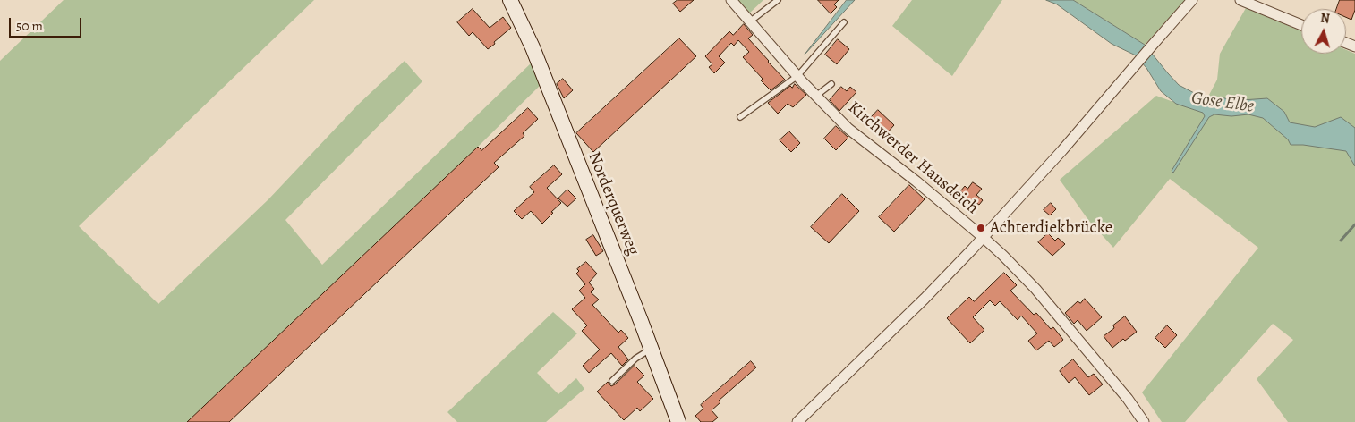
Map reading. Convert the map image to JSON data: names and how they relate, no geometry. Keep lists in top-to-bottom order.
{
  "streets": {
    "street": ["Kirchwerder Hausdeich", "Norderquerweg"]
  },
  "water": ["Gose Elbe"],
  "places": ["Achterdiekbrücke"],
  "scale_bar": "50 m",
  "north": "top"
}
